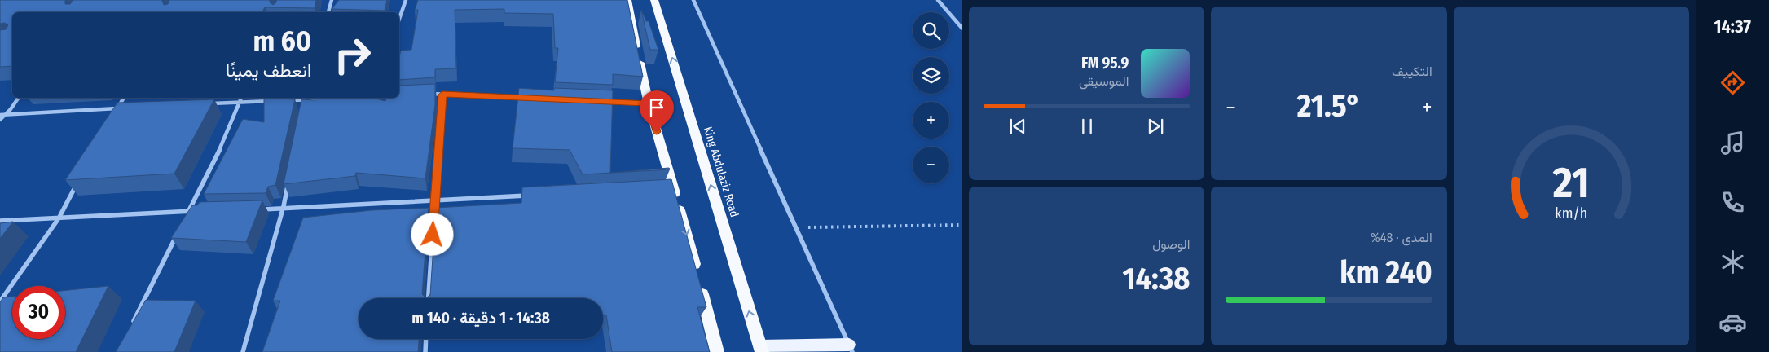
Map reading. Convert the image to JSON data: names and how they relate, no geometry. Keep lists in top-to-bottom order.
{
  "streets": {
    "highway": ["King Abdulaziz Road"]
  },
  "page": {
    "tabs": "14:37",
    "tile": [
      "التكييف",
      ["المدى · 48%", "240 km"],
      ["الوصول", "14:38"]
    ],
    "map_buttons": ["+", "−"],
    "turn": ["60 m", "انعطف يمينًا"],
    "song": ["95.9 FM", "الموسيقى"],
    "heat": ["−", "21.5°", "+"],
    "limit": "30",
    "trip": "14:38 · 1 دقيقة · 140 m",
    "gauge": ["21", "km/h"]
  }
}
